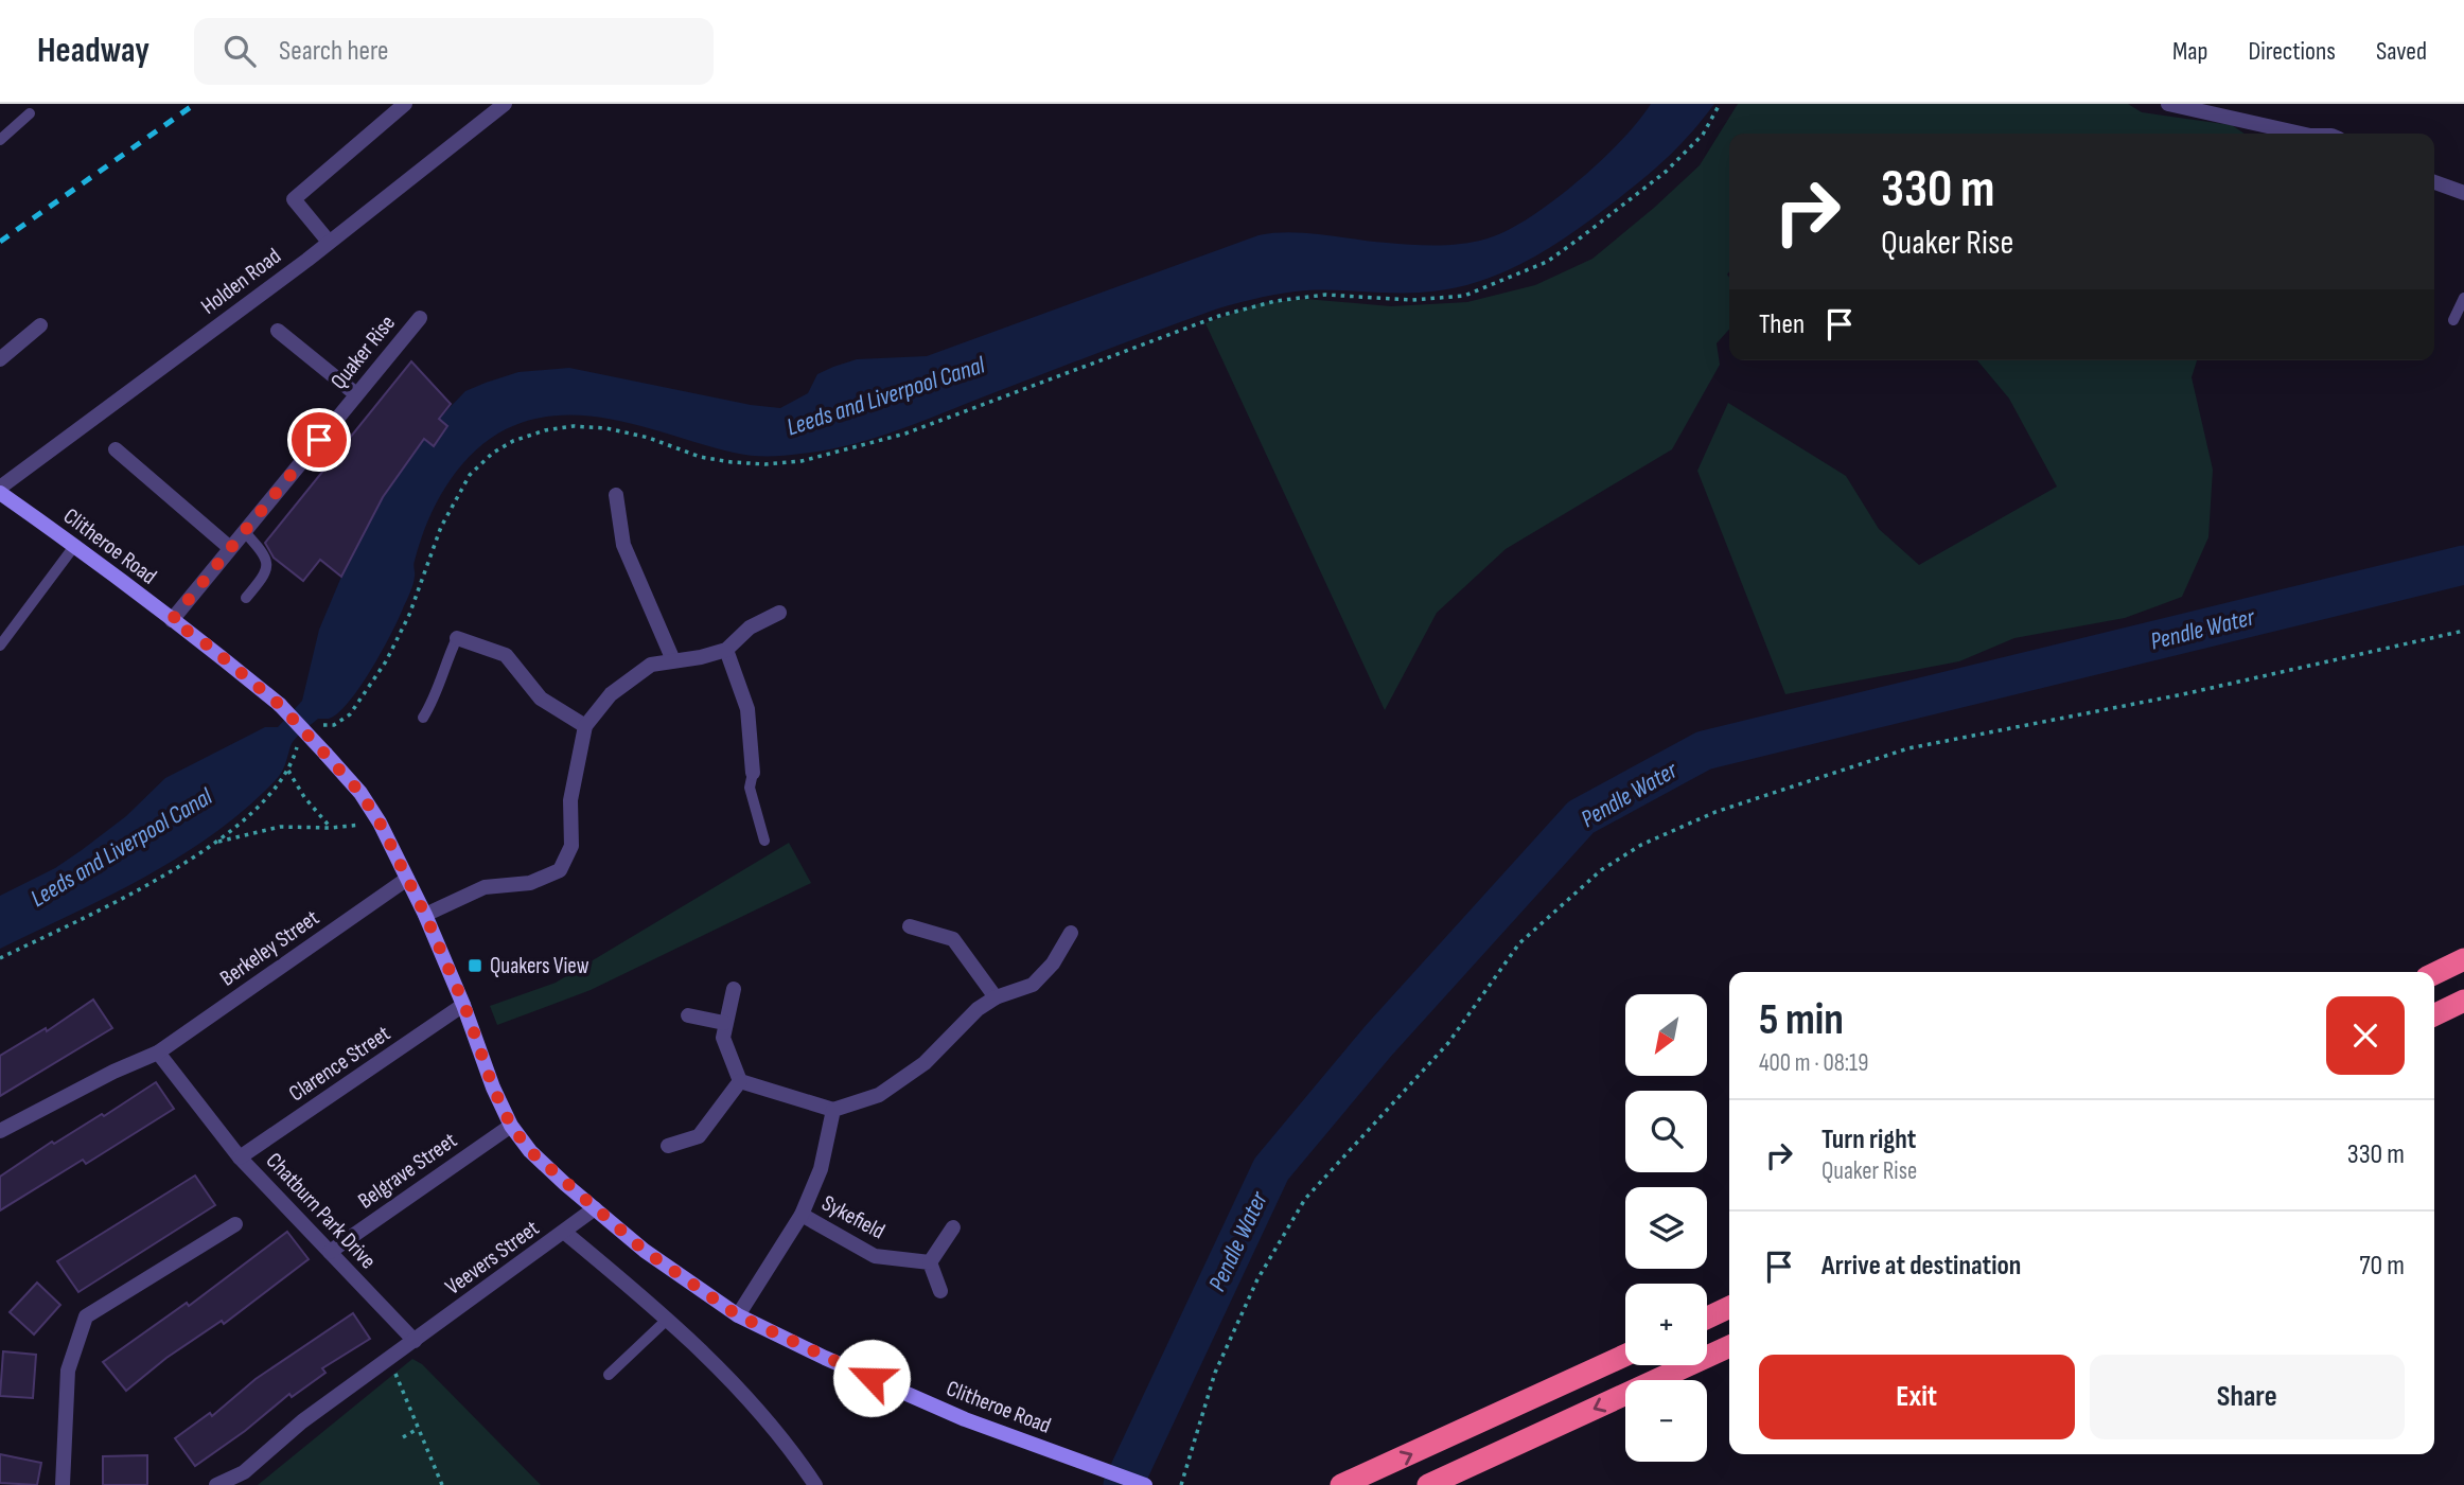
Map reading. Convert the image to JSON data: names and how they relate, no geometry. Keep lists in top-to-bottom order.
{
  "streets": {
    "main road": ["Clitheroe Road"],
    "street": [
      "Holden Road",
      "Quaker Rise",
      "Berkeley Street",
      "Clarence Street",
      "Belgrave Street",
      "Chatburn Park Drive",
      "Sykefield",
      "Veevers Street"
    ]
  },
  "crossings": [
    ["Holden Road", "Clitheroe Road"],
    ["Quaker Rise", "Clitheroe Road"],
    ["Clitheroe Road", "Berkeley Street"],
    ["Clitheroe Road", "Clarence Street"],
    ["Clitheroe Road", "Belgrave Street"],
    ["Clitheroe Road", "Veevers Street"],
    ["Berkeley Street", "Chatburn Park Drive"],
    ["Clarence Street", "Chatburn Park Drive"],
    ["Belgrave Street", "Chatburn Park Drive"],
    ["Chatburn Park Drive", "Veevers Street"]
  ],
  "water": ["Leeds and Liverpool Canal", "Pendle Water"],
  "places": {
    "transit": ["Quakers View"]
  },
  "north": "bottom left",
  "page": {
    "header": "Headway",
    "search": "Search here",
    "nav": ["Map", "Directions", "Saved"],
    "turn": ["330 m", "Quaker Rise"],
    "then": "Then",
    "heading": ["5 min", "400 m · 08:19"],
    "map_buttons": ["+", "−"],
    "list": [
      {
        "name": "Turn right",
        "note": "Quaker Rise",
        "value": "330 m"
      },
      {
        "name": "Arrive at destination",
        "value": "70 m"
      }
    ],
    "buttons": ["Exit", "Share"]
  }
}
